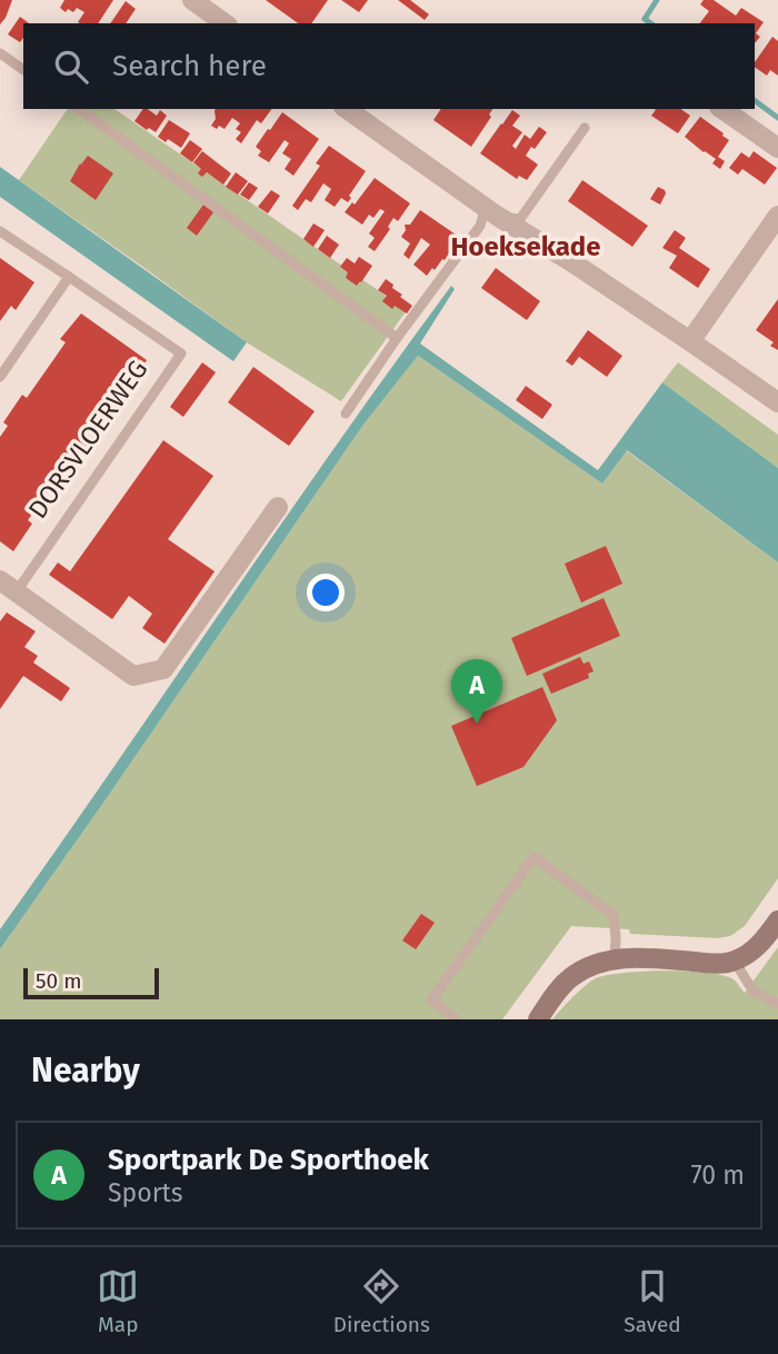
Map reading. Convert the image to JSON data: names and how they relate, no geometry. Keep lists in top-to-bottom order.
{
  "streets": {
    "street": ["DORSVLOERWEG"]
  },
  "districts": ["Hoeksekade"],
  "scale_bar": "50 m",
  "page": {
    "search": "Search here",
    "pins": "A",
    "scale": "50 m",
    "heading": "Nearby",
    "list": [
      {
        "mark": "A",
        "name": "Sportpark De Sporthoek",
        "note": "Sports",
        "value": "70 m"
      }
    ],
    "nav": ["Map", "Directions", "Saved"]
  }
}
